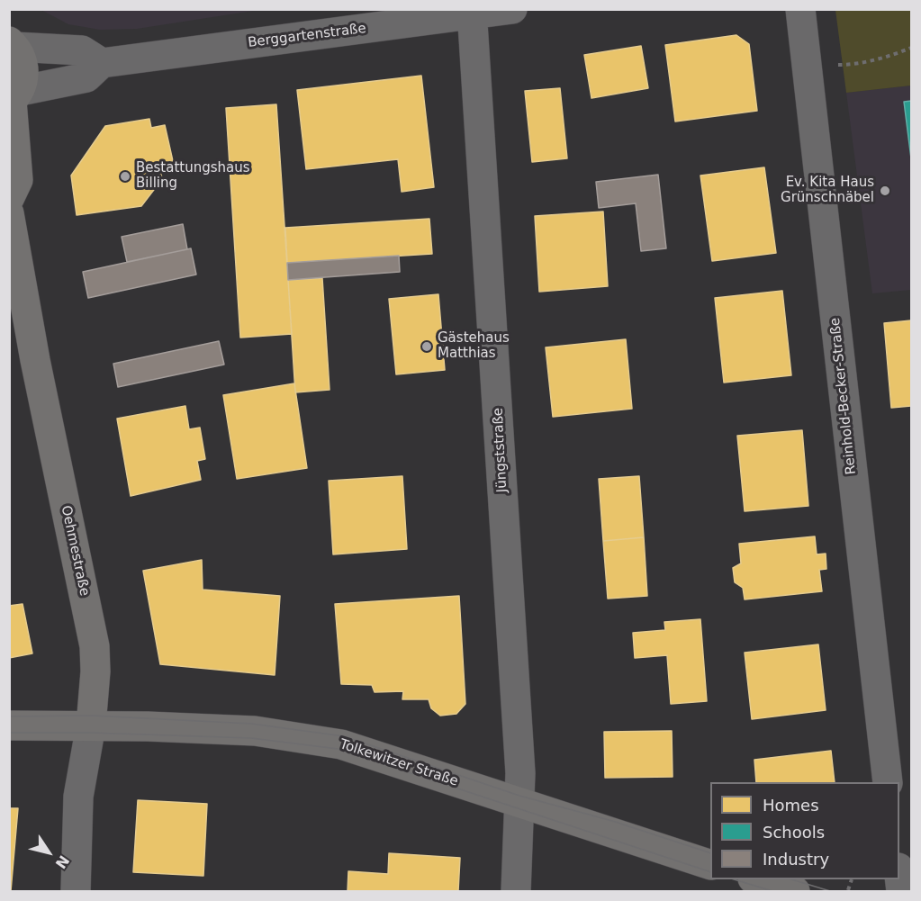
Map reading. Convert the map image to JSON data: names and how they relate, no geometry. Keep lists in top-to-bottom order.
{
  "streets": {
    "main road": ["Oehmestraße", "Tolkewitzer Straße"],
    "street": ["Berggartenstraße", "Reinhold-Becker-Straße", "Jüngststraße"]
  },
  "crossings": [
    ["Berggartenstraße", "Jüngststraße"],
    ["Jüngststraße", "Tolkewitzer Straße"],
    ["Oehmestraße", "Tolkewitzer Straße"]
  ],
  "places": ["Bestattungshaus Billing", "Ev. Kita Haus Grünschnäbel", "Gästehaus Matthias"],
  "legend": ["Homes", "Schools", "Industry"],
  "north": "bottom right"
}
